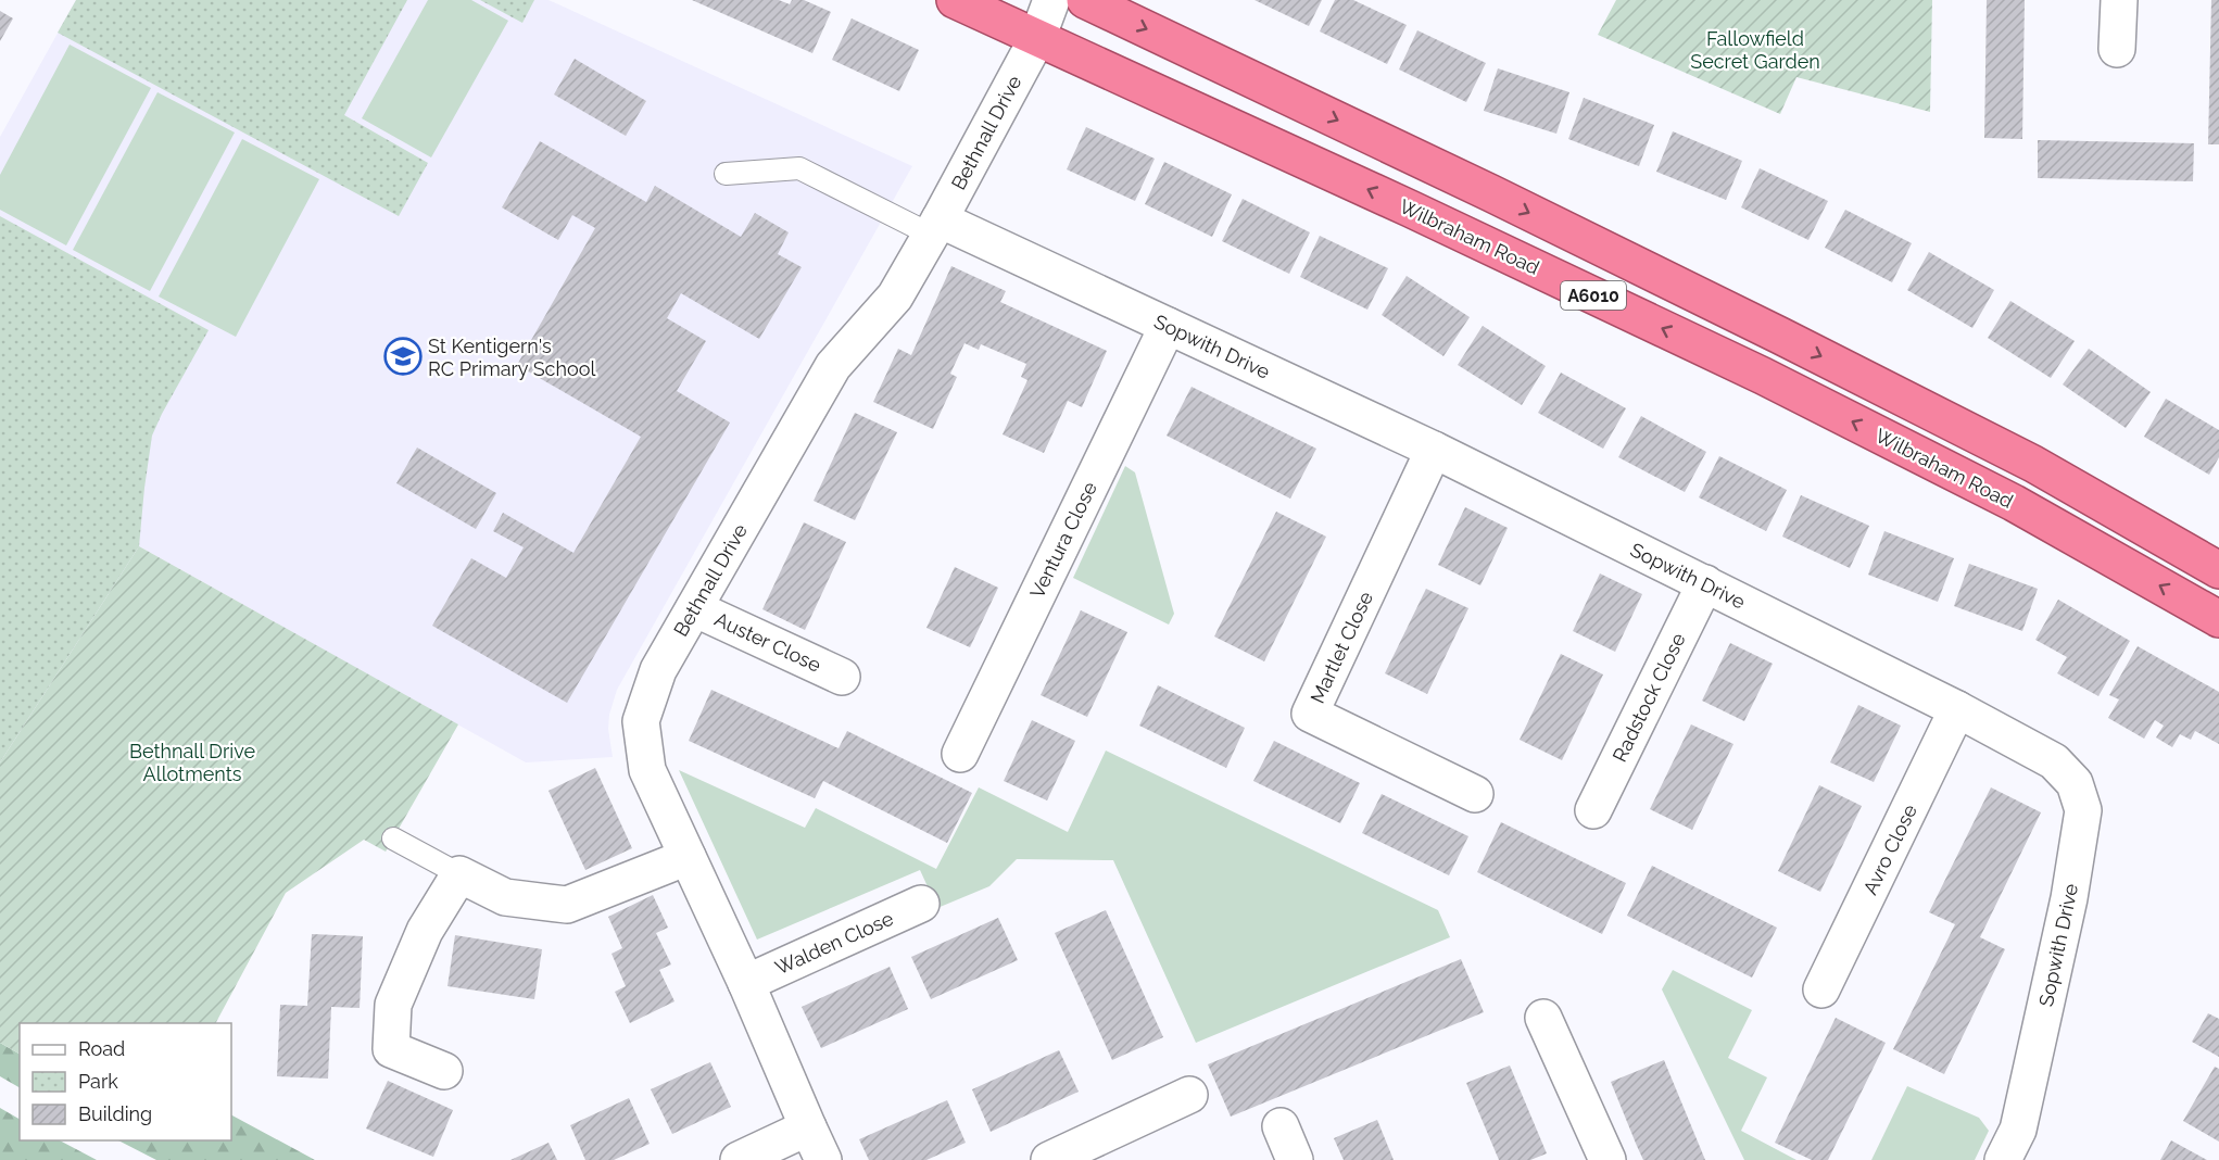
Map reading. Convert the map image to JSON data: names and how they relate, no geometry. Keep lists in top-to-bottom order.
{
  "streets": {
    "highway": ["Wilbraham Road", "A6010"],
    "street": [
      "Bethnall Drive",
      "Sopwith Drive",
      "Ventura Close",
      "Auster Close",
      "Martlet Close",
      "Radstock Close",
      "Avro Close",
      "Walden Close"
    ]
  },
  "crossings": [
    ["Bethnall Drive", "Wilbraham Road"],
    ["Bethnall Drive", "Sopwith Drive"],
    ["Bethnall Drive", "Auster Close"],
    ["Bethnall Drive", "Walden Close"],
    ["Sopwith Drive", "Ventura Close"],
    ["Sopwith Drive", "Martlet Close"],
    ["Sopwith Drive", "Radstock Close"],
    ["Sopwith Drive", "Avro Close"]
  ],
  "parks": ["Fallowfield Secret Garden", "Bethnall Drive Allotments"],
  "places": {
    "school or university": ["St Kentigern's RC Primary School"]
  },
  "legend": ["Road", "Park", "Building"]
}
